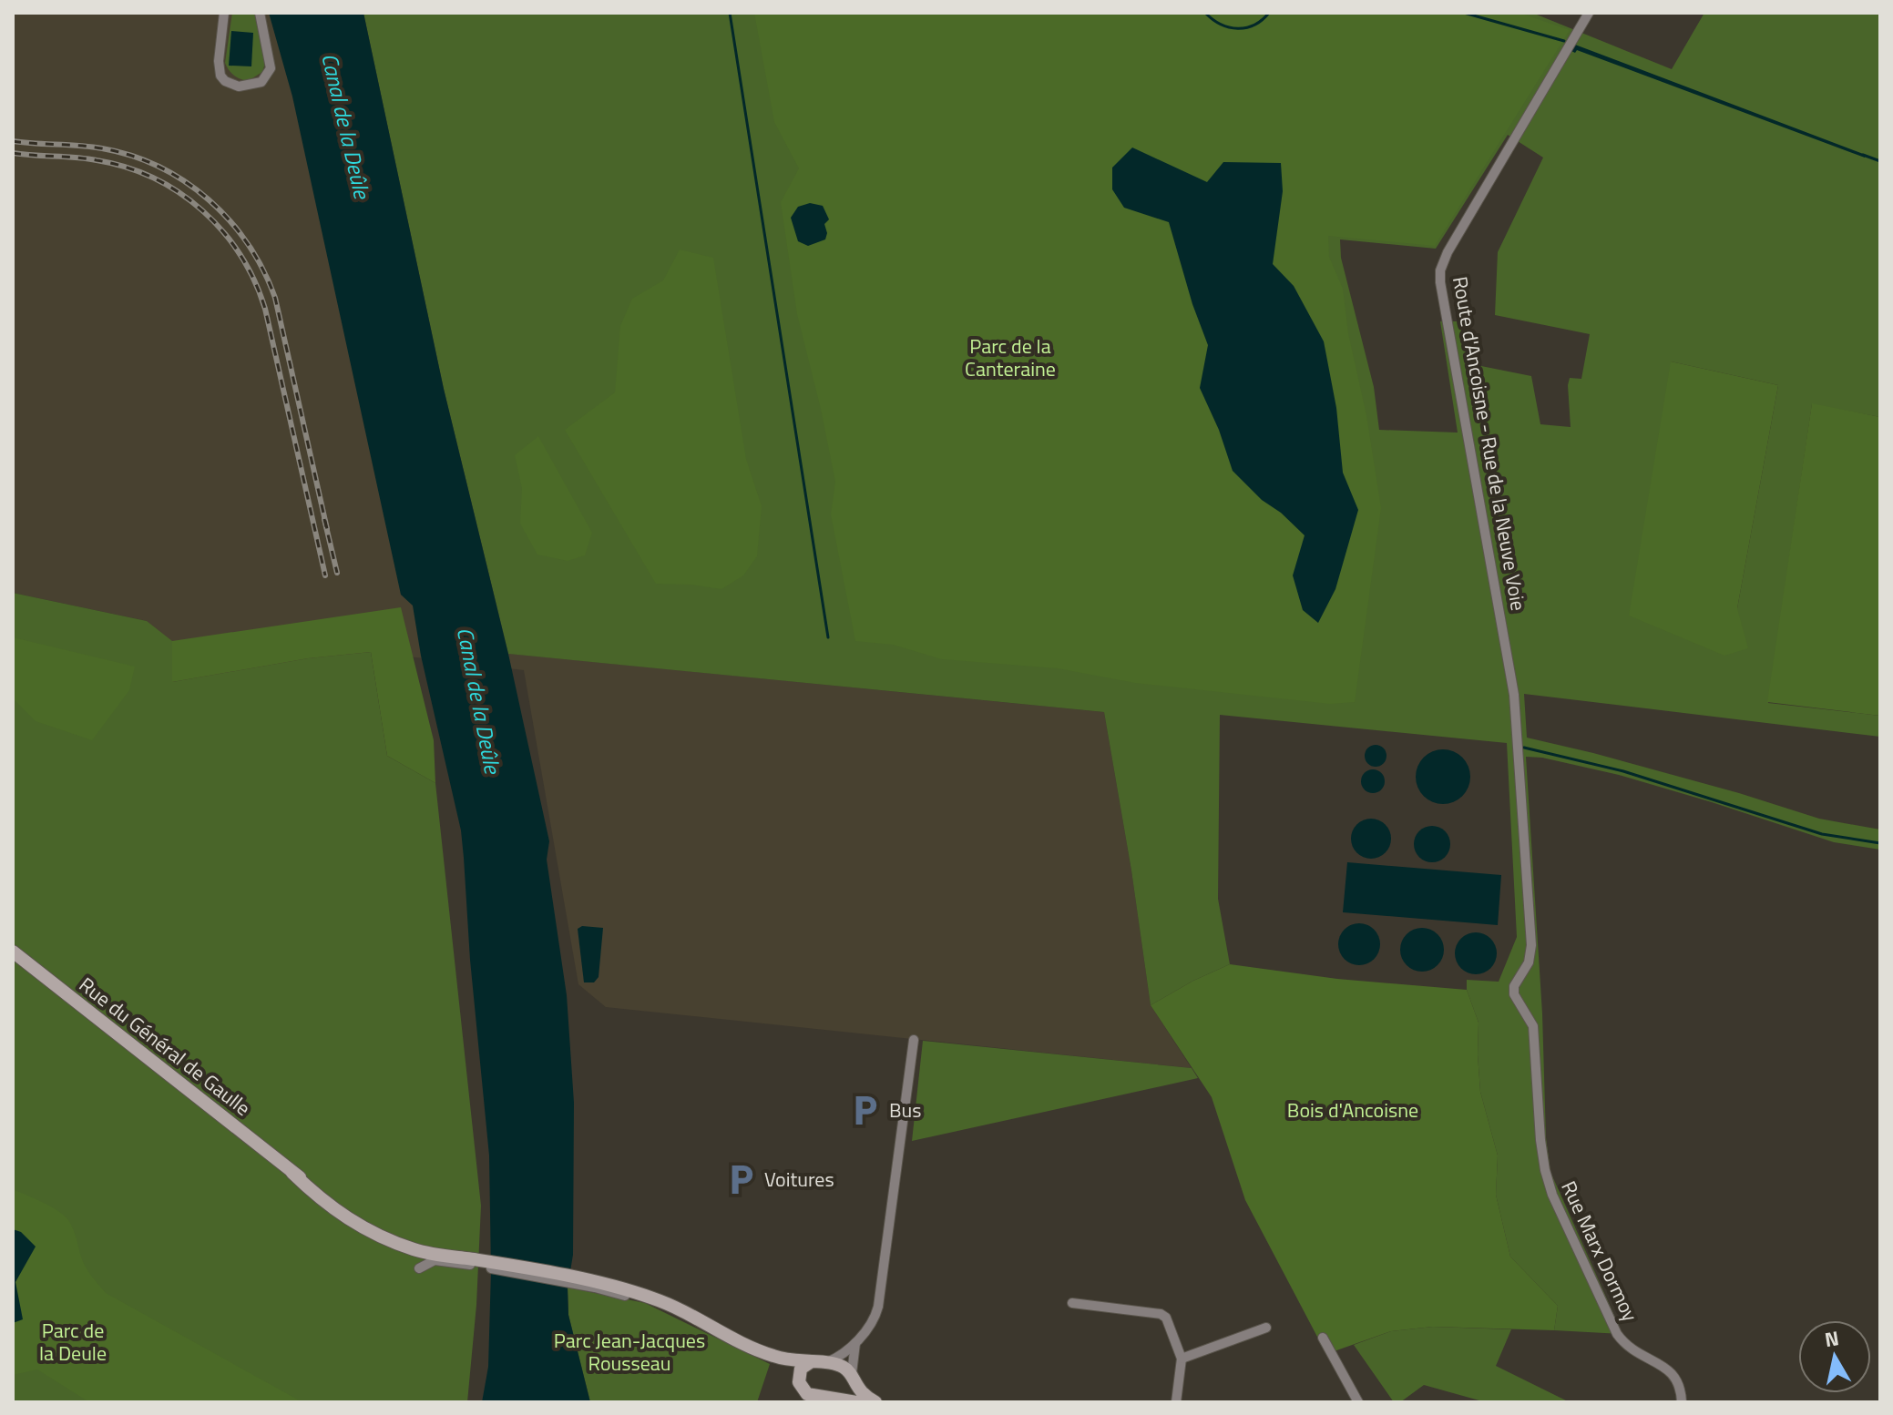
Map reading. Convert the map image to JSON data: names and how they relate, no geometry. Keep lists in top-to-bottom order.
{
  "streets": {
    "street": ["Route d'Ancoisne - Rue de la Neuve Voie", "Rue du Général de Gaulle", "Rue Marx Dormoy"]
  },
  "crossings": [
    ["Route d'Ancoisne - Rue de la Neuve Voie", "Rue Marx Dormoy"]
  ],
  "water": ["Canal de la Deûle"],
  "parks": [
    "Parc de la Canteraine",
    "Bois d'Ancoisne",
    "Parc de la Deule",
    "Parc Jean-Jacques Rousseau"
  ],
  "places": {
    "parking": ["Bus", "Voitures"]
  },
  "north": "top"
}
